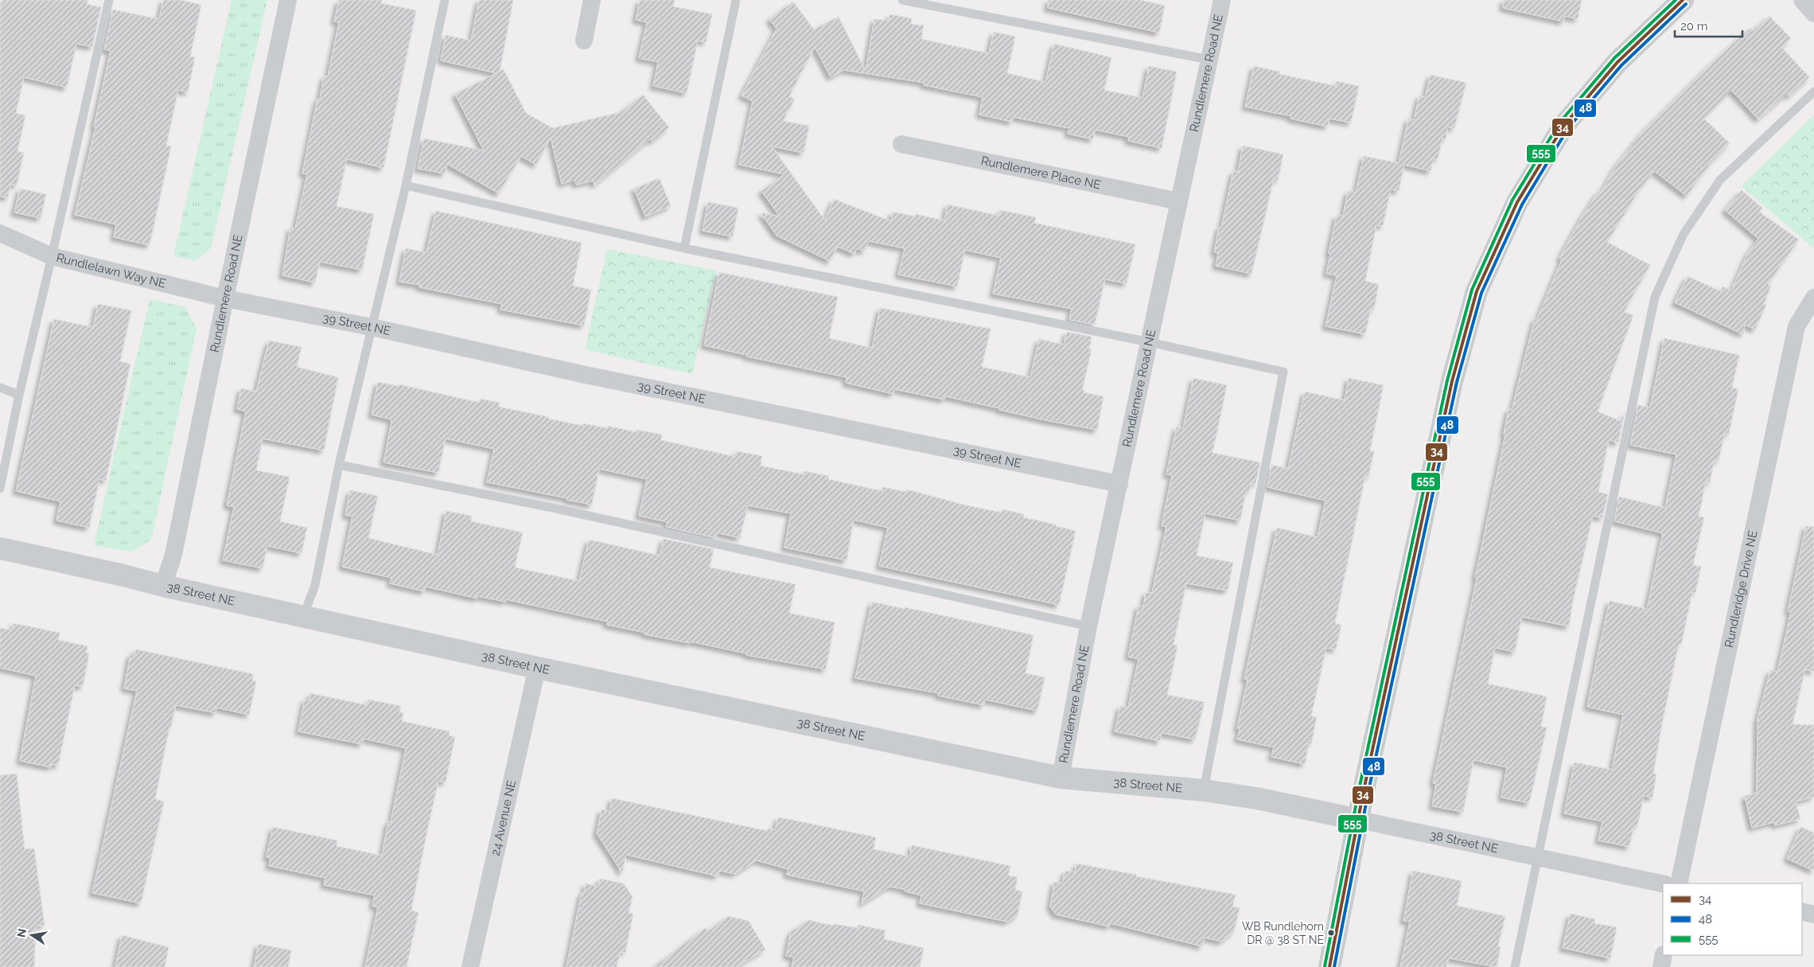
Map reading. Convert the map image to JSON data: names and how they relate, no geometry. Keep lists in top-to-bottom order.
{
  "streets": {
    "street": [
      "Rundlemere Road NE",
      "Rundlemere Place NE",
      "Rundlelawn Way NE",
      "39 Street NE",
      "Rundleridge Drive NE",
      "38 Street NE",
      "24 Avenue NE"
    ]
  },
  "crossings": [
    ["Rundlemere Road NE", "Rundlemere Place NE"],
    ["Rundlemere Road NE", "Rundlelawn Way NE"],
    ["Rundlemere Road NE", "39 Street NE"],
    ["Rundlemere Road NE", "38 Street NE"],
    ["Rundlelawn Way NE", "39 Street NE"],
    ["38 Street NE", "24 Avenue NE"]
  ],
  "places": ["WB Rundlehorn DR @ 38 ST NE"],
  "lines": ["transit line 34", "transit line 555", "transit line 48"],
  "legend": ["34", "48", "555"],
  "scale_bar": "20 m",
  "north": "left"
}
